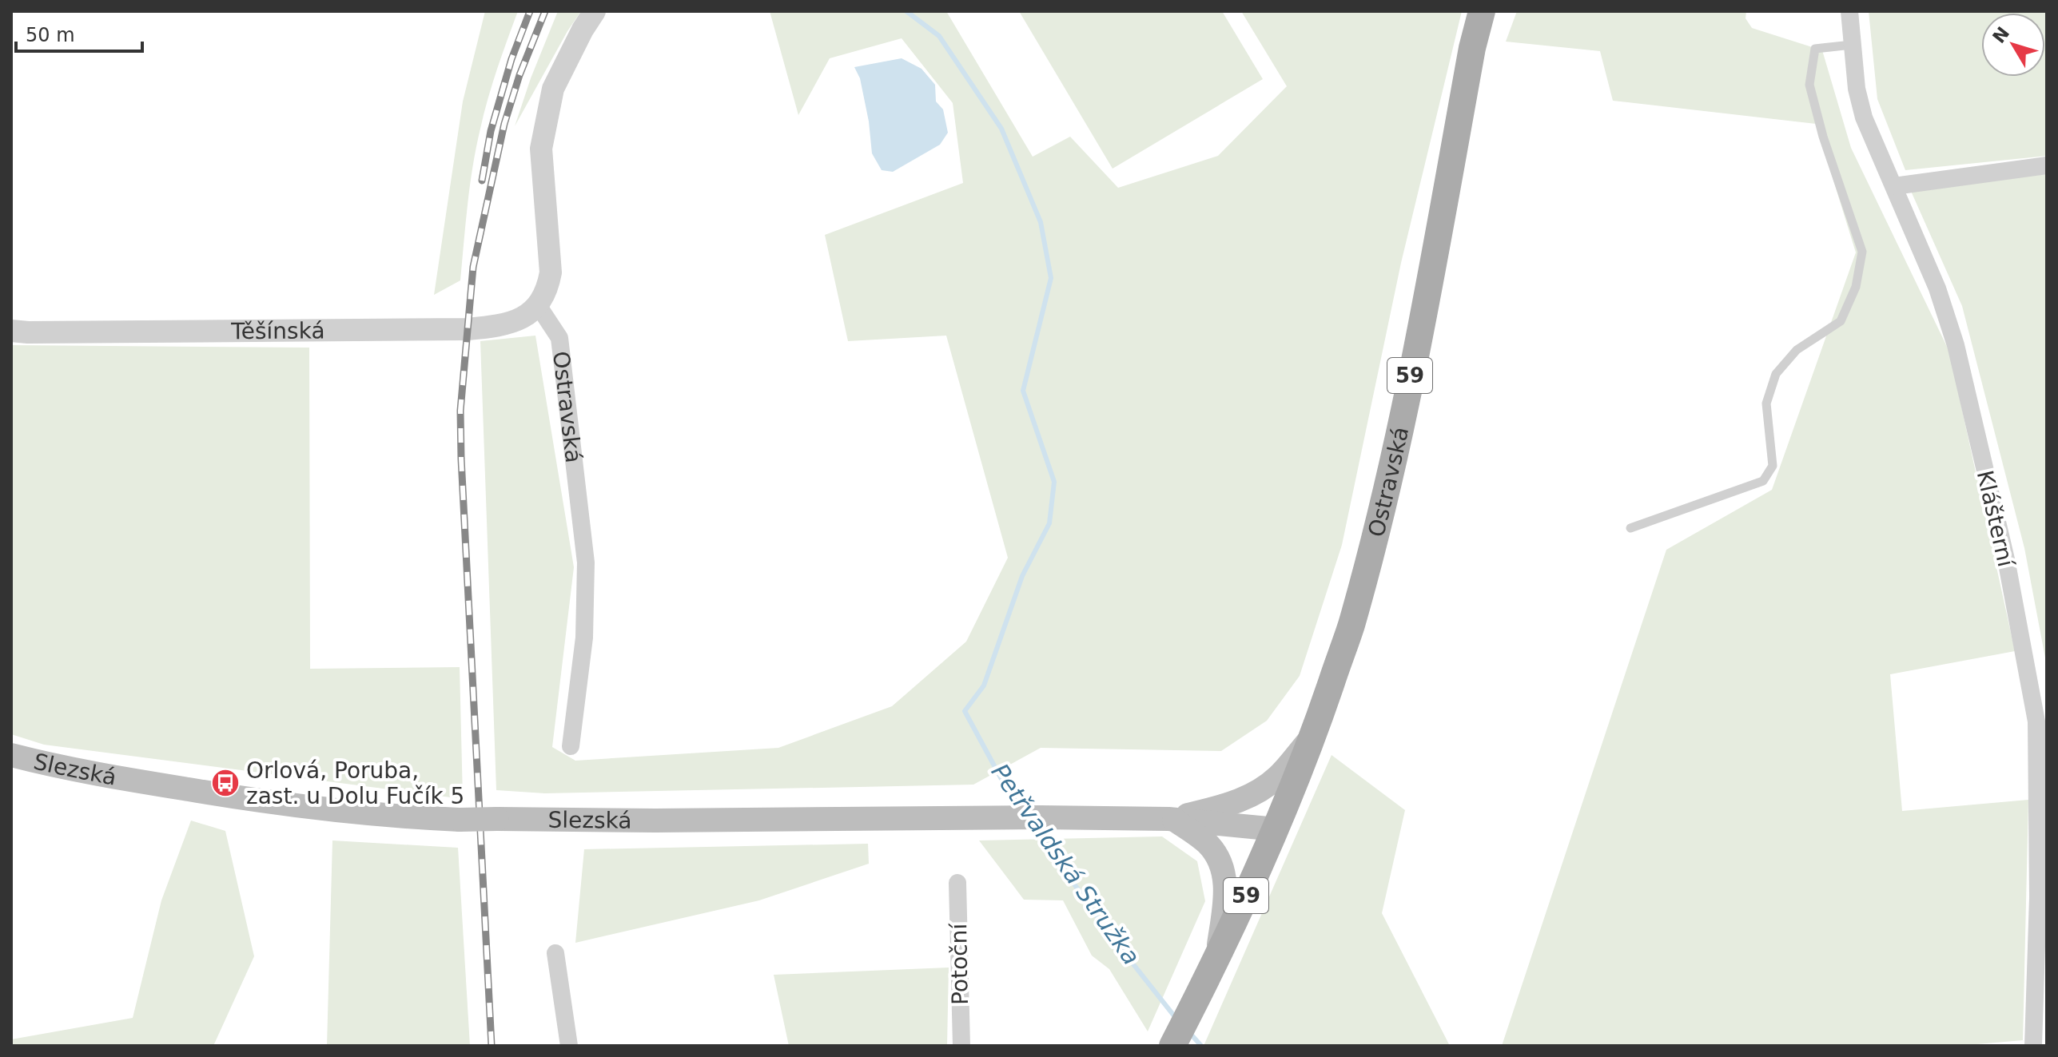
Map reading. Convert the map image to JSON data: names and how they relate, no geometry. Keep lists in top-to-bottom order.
{
  "streets": {
    "main road": ["59", "Ostravská", "Slezská"],
    "street": ["Těšínská", "Klášterní", "Potoční"]
  },
  "crossings": [
    ["Těšínská", "Ostravská"],
    ["59", "Ostravská"],
    ["59", "Slezská"],
    ["Ostravská", "Slezská"]
  ],
  "water": ["Petřvaldská Stružka"],
  "places": {
    "bus stop": ["Orlová, Poruba, zast. u Dolu Fučík 5"]
  },
  "scale_bar": "50 m",
  "north": "top left"
}
